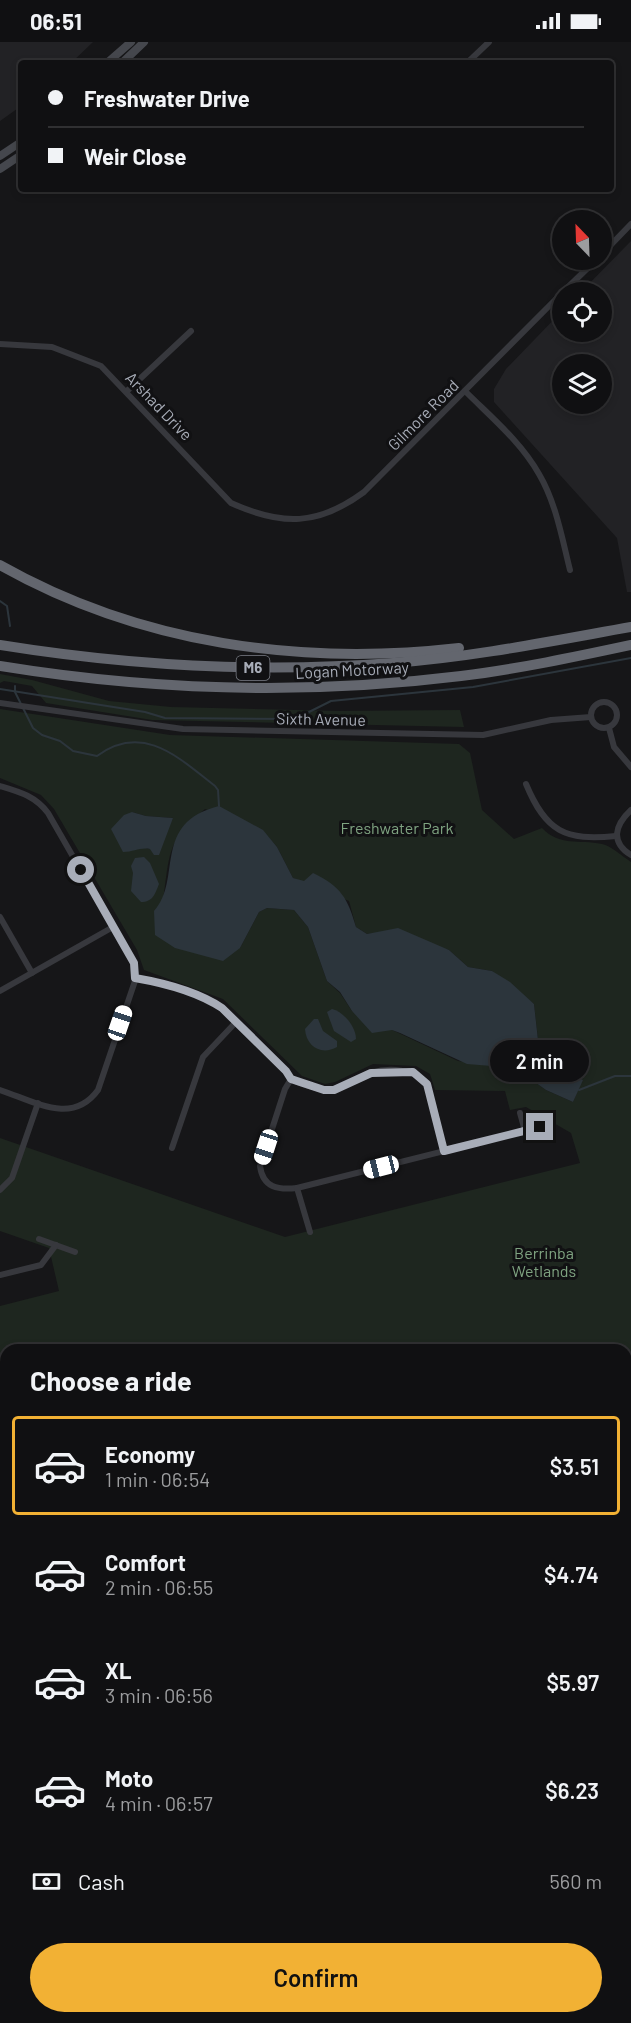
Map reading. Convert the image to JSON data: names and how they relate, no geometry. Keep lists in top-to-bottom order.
{
  "streets": {
    "highway": ["M6", "Logan Motorway"],
    "street": ["Arshad Drive", "Gilmore Road", "Sixth Avenue"]
  },
  "crossings": [
    ["Arshad Drive", "Gilmore Road"]
  ],
  "parks": ["Freshwater Park", "Berrinba Wetlands"],
  "north": "top left",
  "page": {
    "status": "06:51",
    "banner": ["Freshwater Drive", "Weir Close"],
    "bubble": "2 min",
    "heading": "Choose a ride",
    "list": [
      {
        "name": "Economy",
        "note": "1 min · 06:54",
        "value": "$3.51"
      },
      {
        "name": "Comfort",
        "note": "2 min · 06:55",
        "value": "$4.74"
      },
      {
        "name": "XL",
        "note": "3 min · 06:56",
        "value": "$5.97"
      },
      {
        "name": "Moto",
        "note": "4 min · 06:57",
        "value": "$6.23"
      }
    ],
    "pay": ["Cash", "560 m"],
    "buttons": "Confirm"
  }
}
